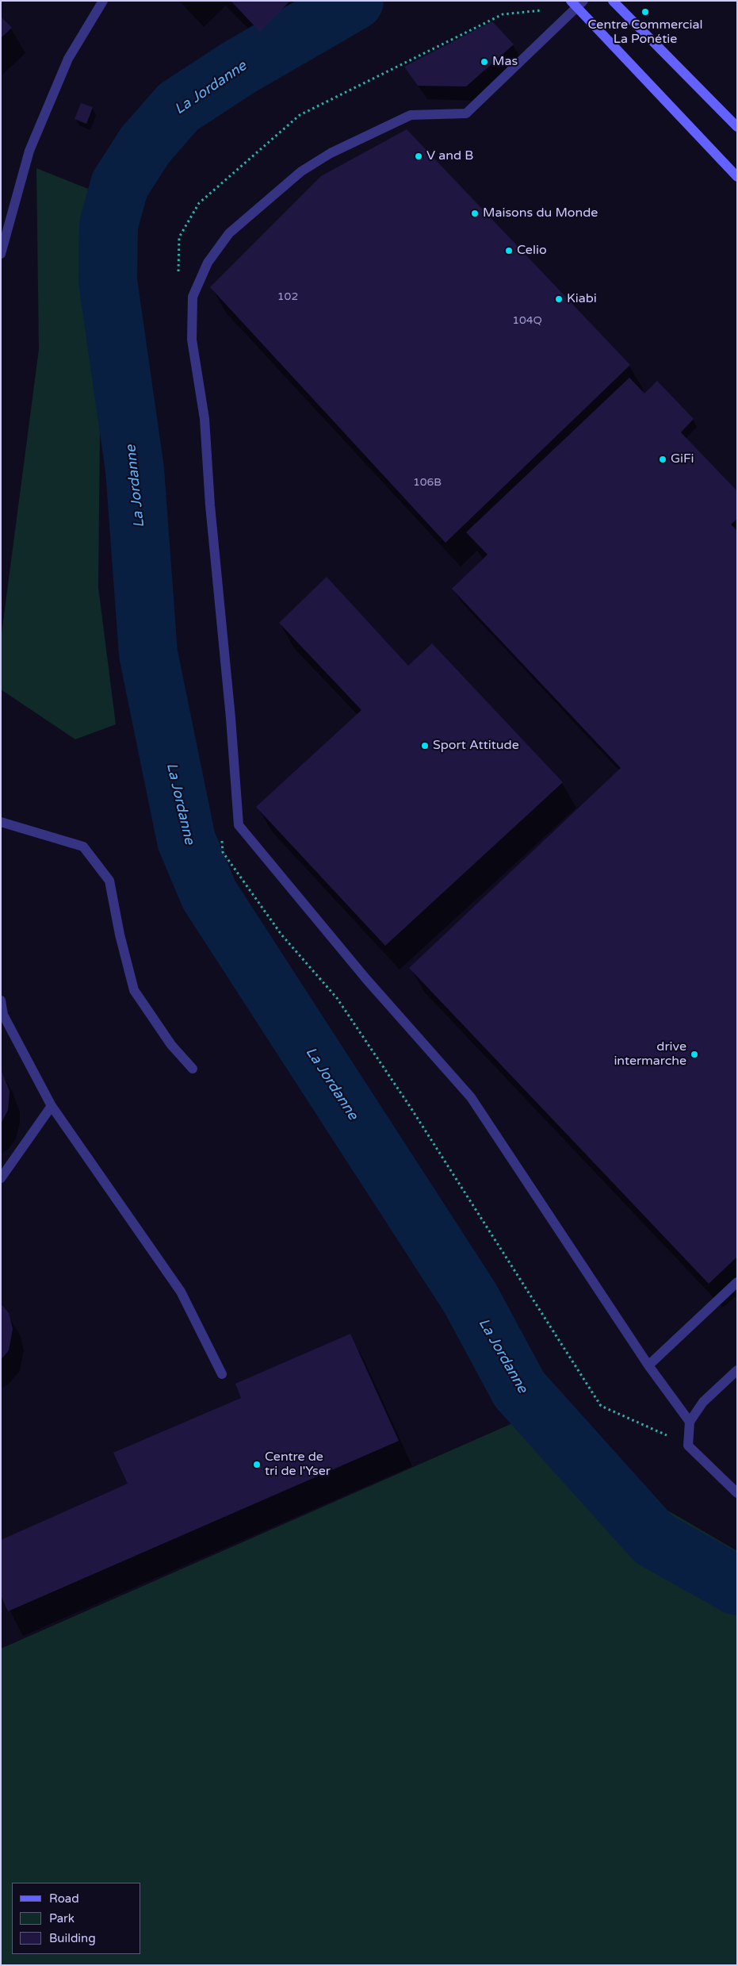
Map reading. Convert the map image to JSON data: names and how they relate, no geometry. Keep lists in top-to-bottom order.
{
  "water": ["La Jordanne"],
  "places": [
    "Centre Commercial La Ponétie",
    "Mas",
    "V and B",
    "Maisons du Monde",
    "Celio",
    "Kiabi",
    "GiFi",
    "Sport Attitude",
    "drive intermarche",
    "Centre de tri de l'Yser"
  ],
  "house_numbers": ["102", "104Q", "106B"],
  "legend": ["Road", "Park", "Building"]
}
